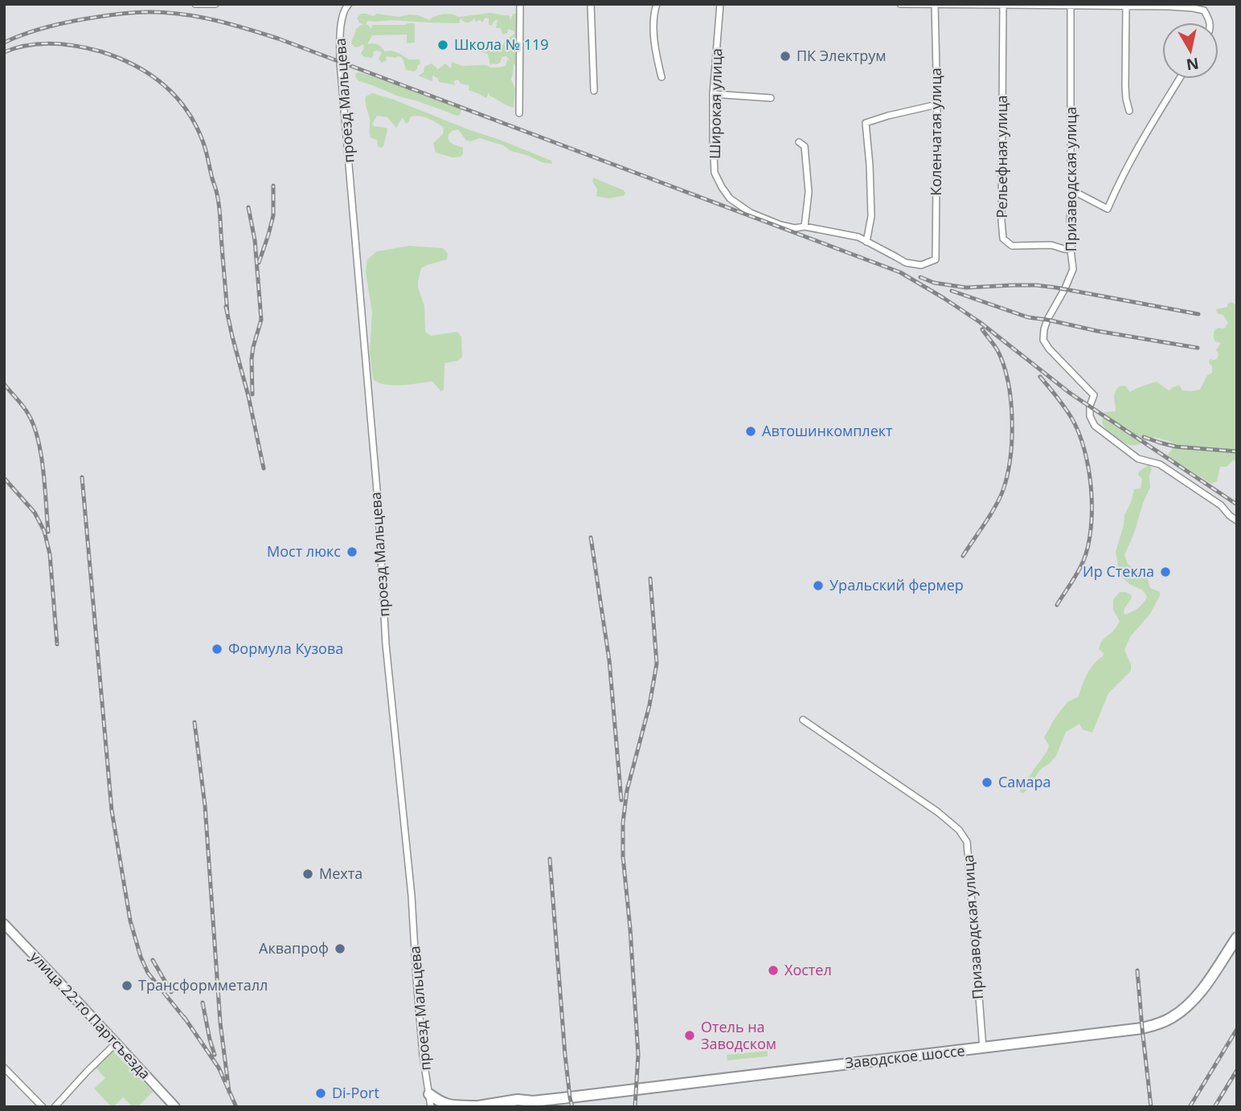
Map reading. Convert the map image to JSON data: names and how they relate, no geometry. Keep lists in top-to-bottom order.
{
  "streets": {
    "main road": ["Заводское шоссе"],
    "street": [
      "проезд Мальцева",
      "Широкая улица",
      "Коленчатая улица",
      "Рельефная улица",
      "Призаводская улица",
      "улица 22-го Партсъезда"
    ]
  },
  "crossings": [
    ["проезд Мальцева", "Заводское шоссе"],
    ["Рельефная улица", "Призаводская улица"],
    ["Призаводская улица", "Заводское шоссе"]
  ],
  "places": [
    "Школа № 119",
    "ПК Электрум",
    "Автошинкомплект",
    "Мост люкс",
    "Ир Стекла",
    "Уральский фермер",
    "Формула Кузова",
    "Самара",
    "Мехта",
    "Аквапроф",
    "Хостел",
    "Трансформметалл",
    "Отель на Заводском",
    "Di-Port"
  ],
  "north": "bottom"
}
